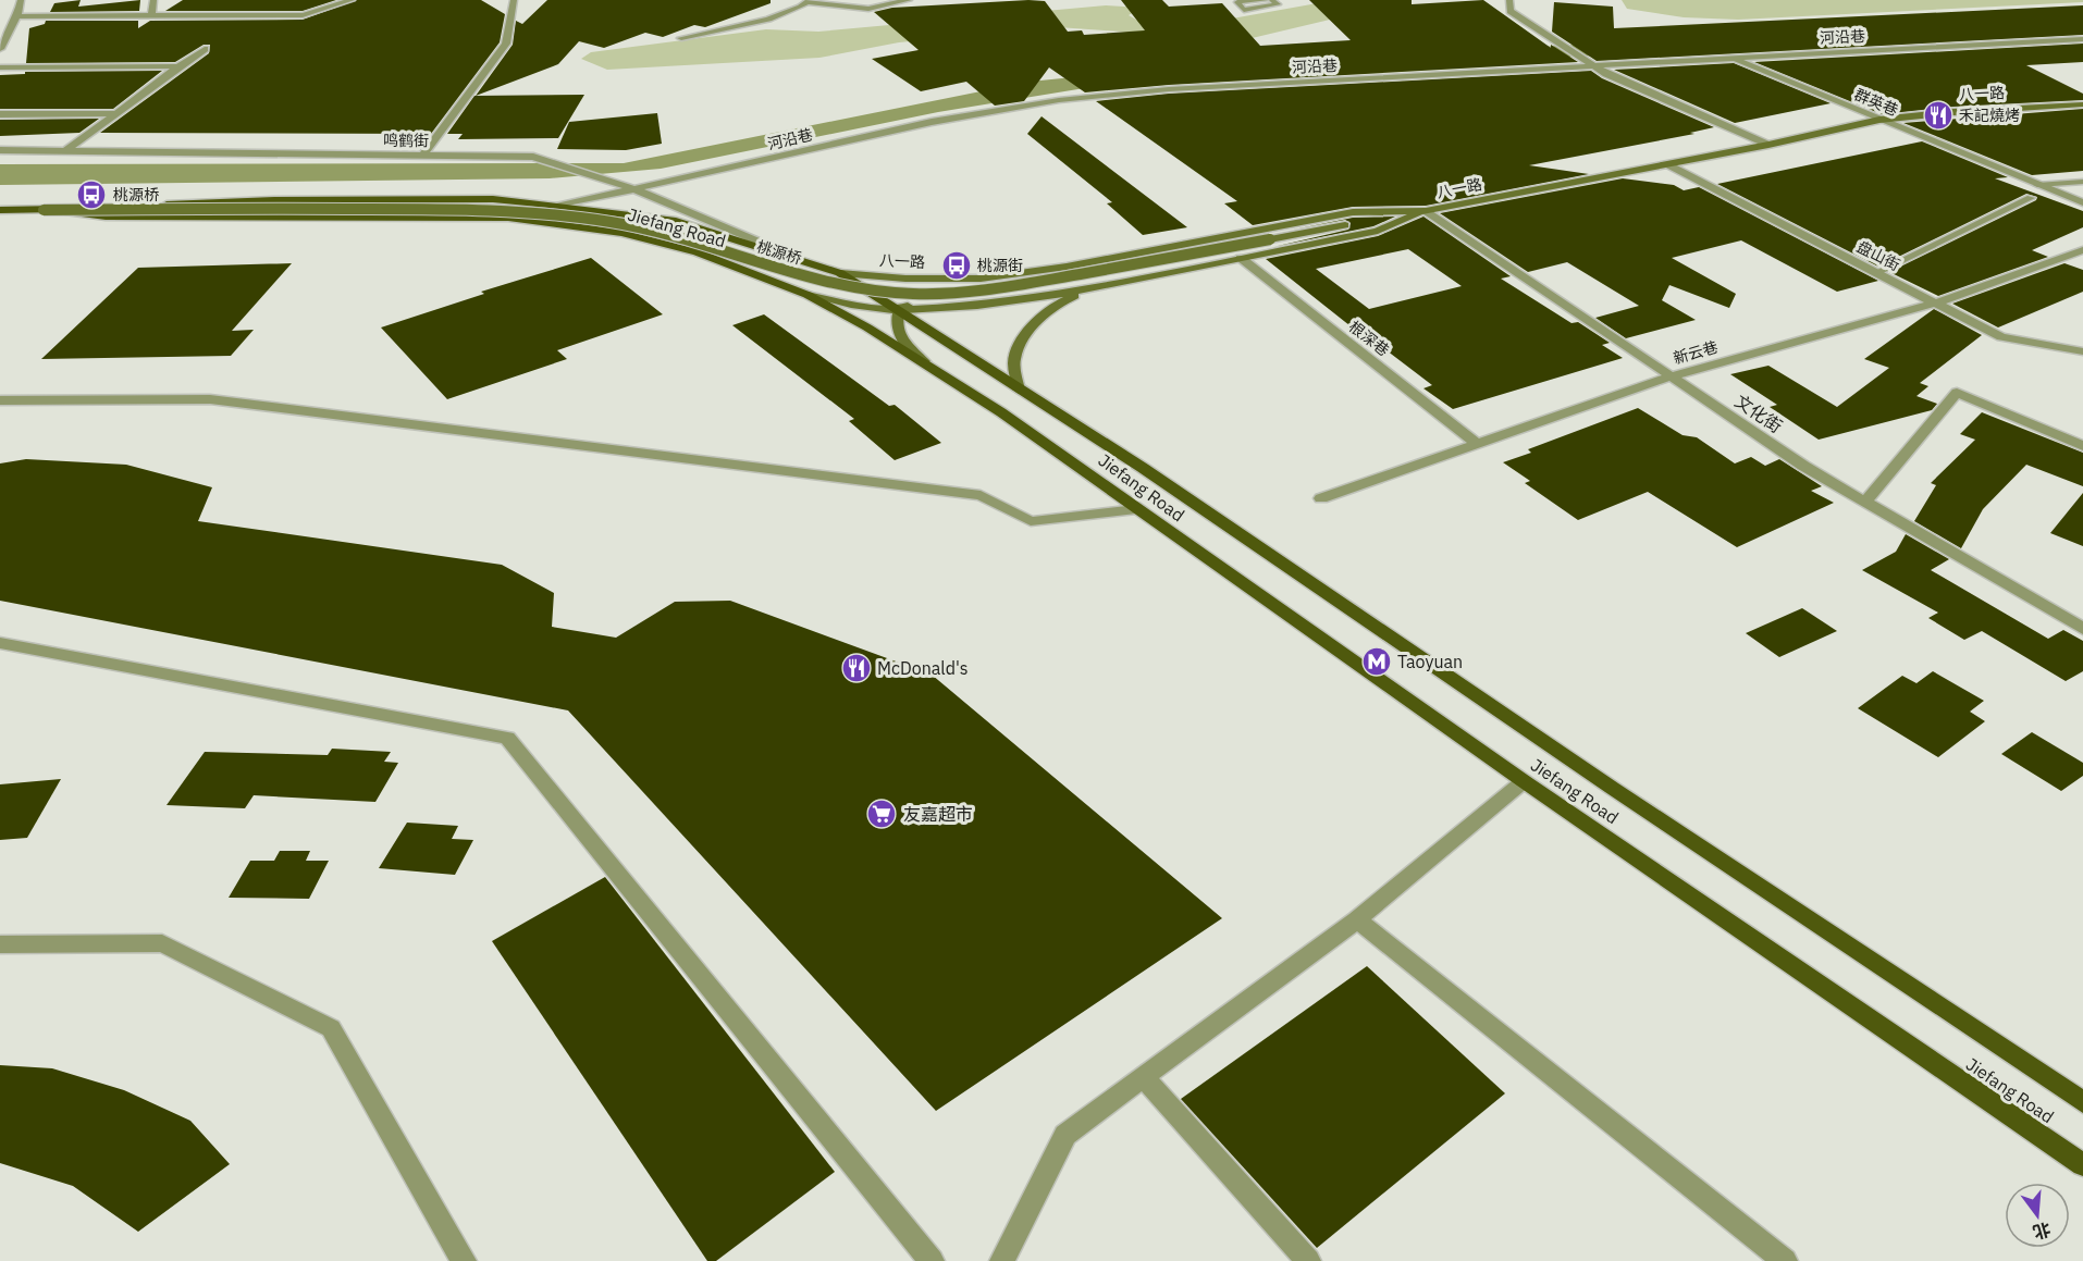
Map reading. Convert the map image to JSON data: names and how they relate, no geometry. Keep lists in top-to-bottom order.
{
  "streets": {
    "main road": ["八一路", "Jiefang Road", "桃源桥"],
    "street": [
      "河沿巷",
      "群英巷",
      "鸣鹤街",
      "盘山街",
      "根深巷",
      "新云巷",
      "文化街"
    ]
  },
  "crossings": [
    ["河沿巷", "群英巷"],
    ["河沿巷", "鸣鹤街"],
    ["河沿巷", "Jiefang Road"],
    ["八一路", "群英巷"],
    ["八一路", "Jiefang Road"],
    ["八一路", "桃源桥"],
    ["八一路", "盘山街"],
    ["八一路", "文化街"],
    ["鸣鹤街", "Jiefang Road"],
    ["Jiefang Road", "桃源桥"],
    ["桃源桥", "文化街"],
    ["盘山街", "新云巷"],
    ["根深巷", "新云巷"],
    ["新云巷", "文化街"]
  ],
  "places": {
    "restaurant": ["禾記燒烤", "McDonald's"],
    "bus stop": ["桃源桥", "桃源街"],
    "metro station": ["Taoyuan"],
    "supermarket": ["友嘉超市"]
  },
  "north": "bottom"
}
